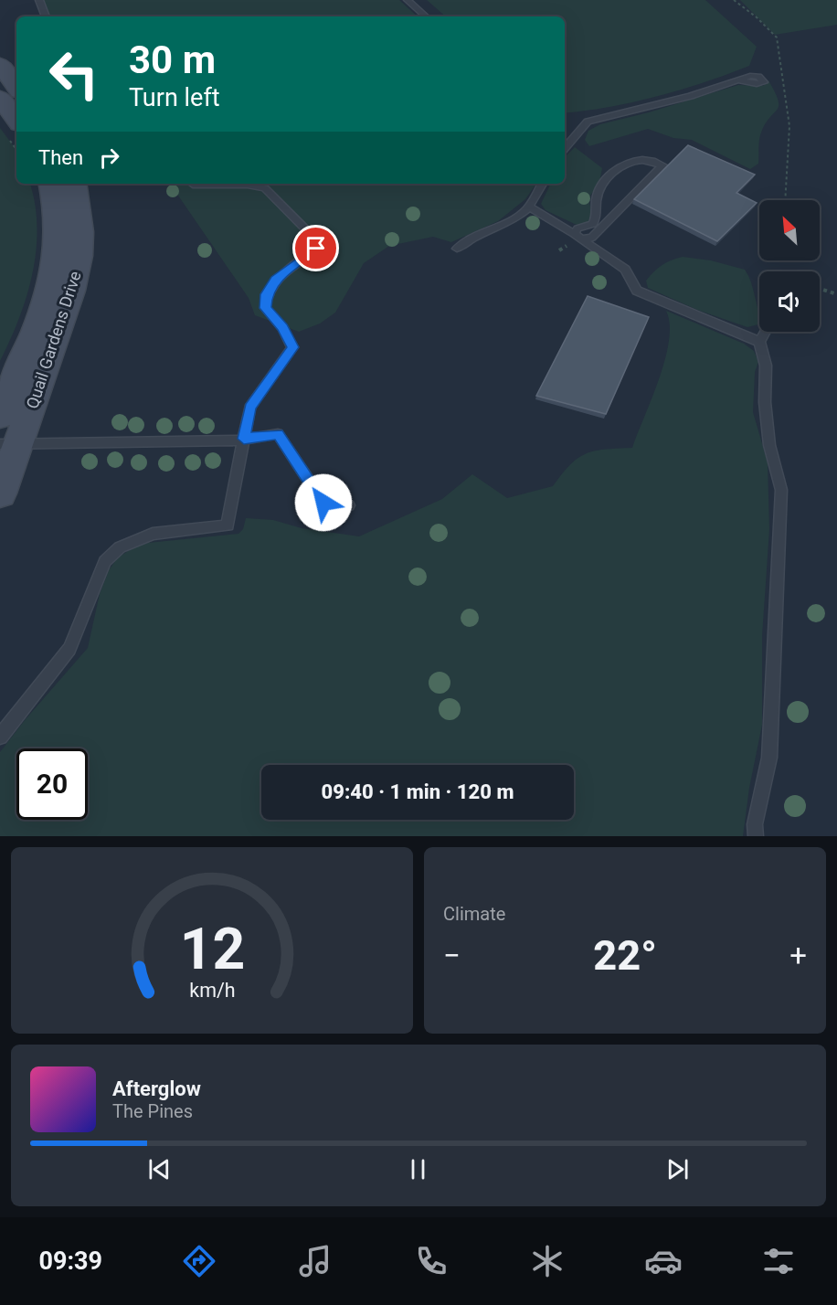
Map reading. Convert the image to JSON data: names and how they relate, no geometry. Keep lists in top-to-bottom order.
{
  "streets": {
    "main road": ["Quail Gardens Drive"]
  },
  "north": "top left",
  "page": {
    "turn": ["30 m", "Turn left"],
    "then": "Then",
    "limit": "20",
    "trip": "09:40 · 1 min · 120 m",
    "tile": "Climate",
    "heat": ["−", "22°", "+"],
    "song": ["Afterglow", "The Pines"],
    "tabs": "09:39",
    "gauge": ["12", "km/h"]
  }
}
